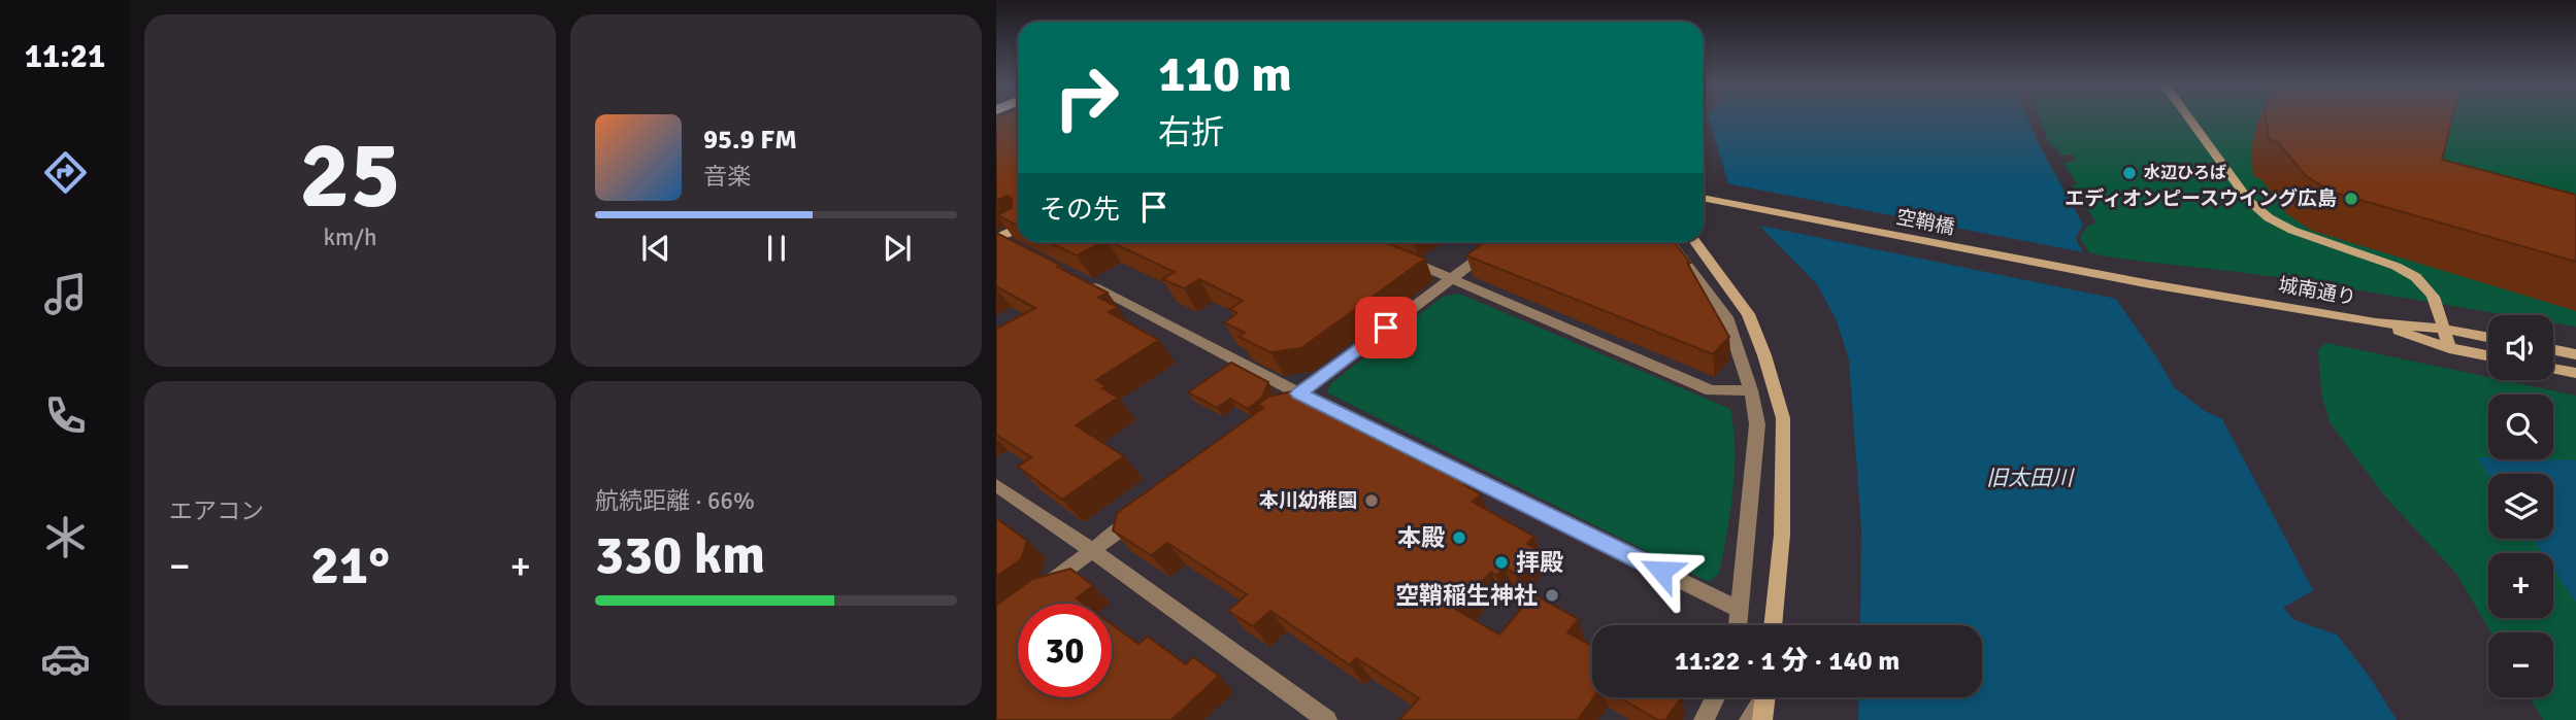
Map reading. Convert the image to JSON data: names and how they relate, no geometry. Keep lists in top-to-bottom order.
{
  "streets": {
    "street": ["空鞘橋", "城南通り"]
  },
  "crossings": [
    ["空鞘橋", "城南通り"]
  ],
  "water": ["旧太田川"],
  "places": [
    "水辺ひろば",
    "エディオンピースウイング広島",
    "本川幼稚園",
    "本殿",
    "拝殿",
    "空鞘稲生神社"
  ],
  "page": {
    "tabs": "11:21",
    "tile": [
      ["25", "km/h"],
      "エアコン",
      ["航続距離 · 66%", "330 km"]
    ],
    "turn": ["110 m", "右折"],
    "song": ["95.9 FM", "音楽"],
    "then": "その先",
    "map_buttons": ["+", "−"],
    "heat": ["−", "21°", "+"],
    "limit": "30",
    "trip": "11:22 · 1 分 · 140 m"
  }
}
